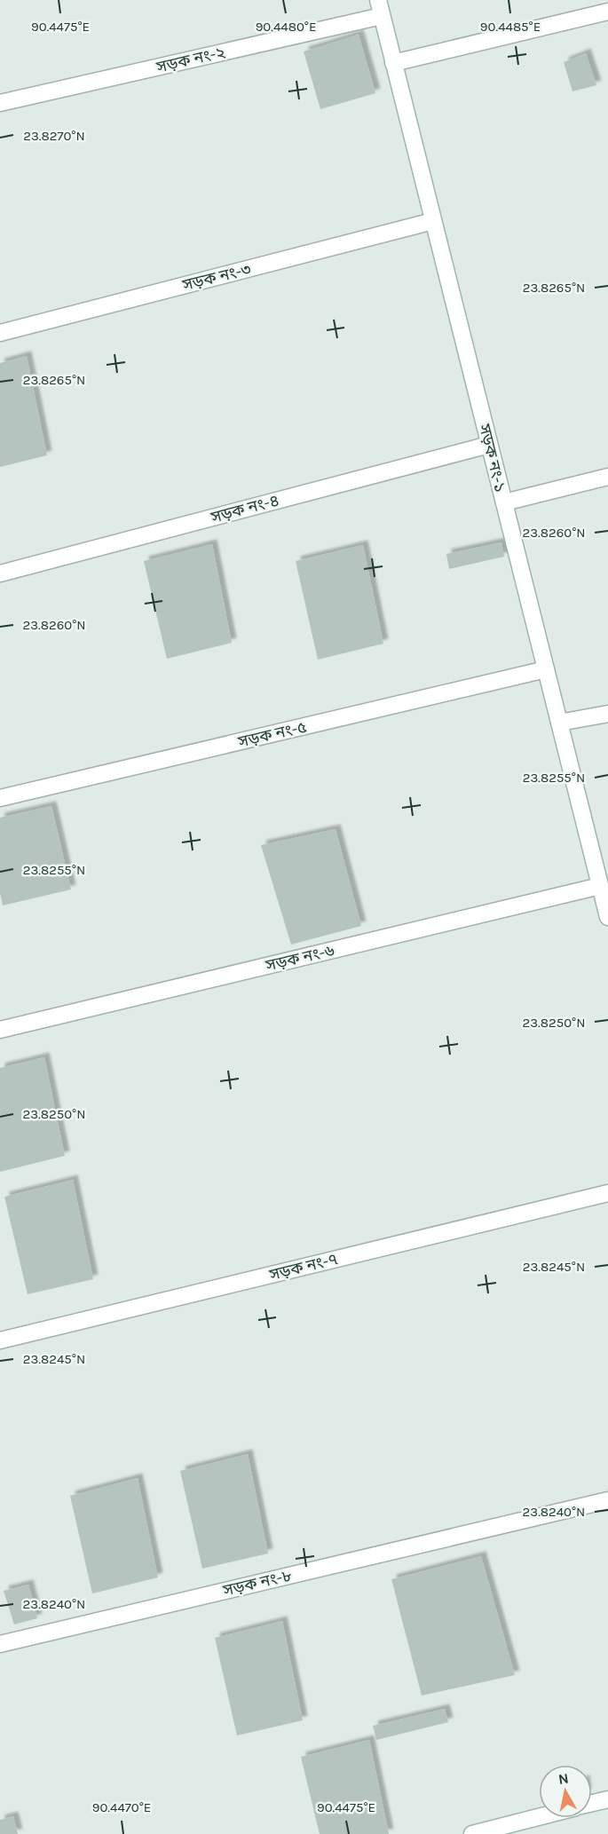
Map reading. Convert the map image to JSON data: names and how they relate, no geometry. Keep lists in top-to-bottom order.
{
  "streets": {
    "street": [
      "সড়ক নং-২",
      "সড়ক নং-৩",
      "সড়ক নং-১",
      "সড়ক নং-৪",
      "সড়ক নং-৫",
      "সড়ক নং-৬",
      "সড়ক নং-৭",
      "সড়ক নং-৮"
    ]
  },
  "crossings": [
    ["সড়ক নং-২", "সড়ক নং-১"],
    ["সড়ক নং-৩", "সড়ক নং-১"],
    ["সড়ক নং-১", "সড়ক নং-৪"],
    ["সড়ক নং-১", "সড়ক নং-৫"],
    ["সড়ক নং-১", "সড়ক নং-৬"]
  ],
  "north": "top",
  "coordinates": [
    "90.4485°E",
    "90.4475°E",
    "90.4480°E",
    "23.8270°N",
    "23.8265°N",
    "23.8260°N",
    "23.8255°N",
    "23.8250°N",
    "23.8245°N",
    "23.8240°N",
    "90.4470°E"
  ]
}
